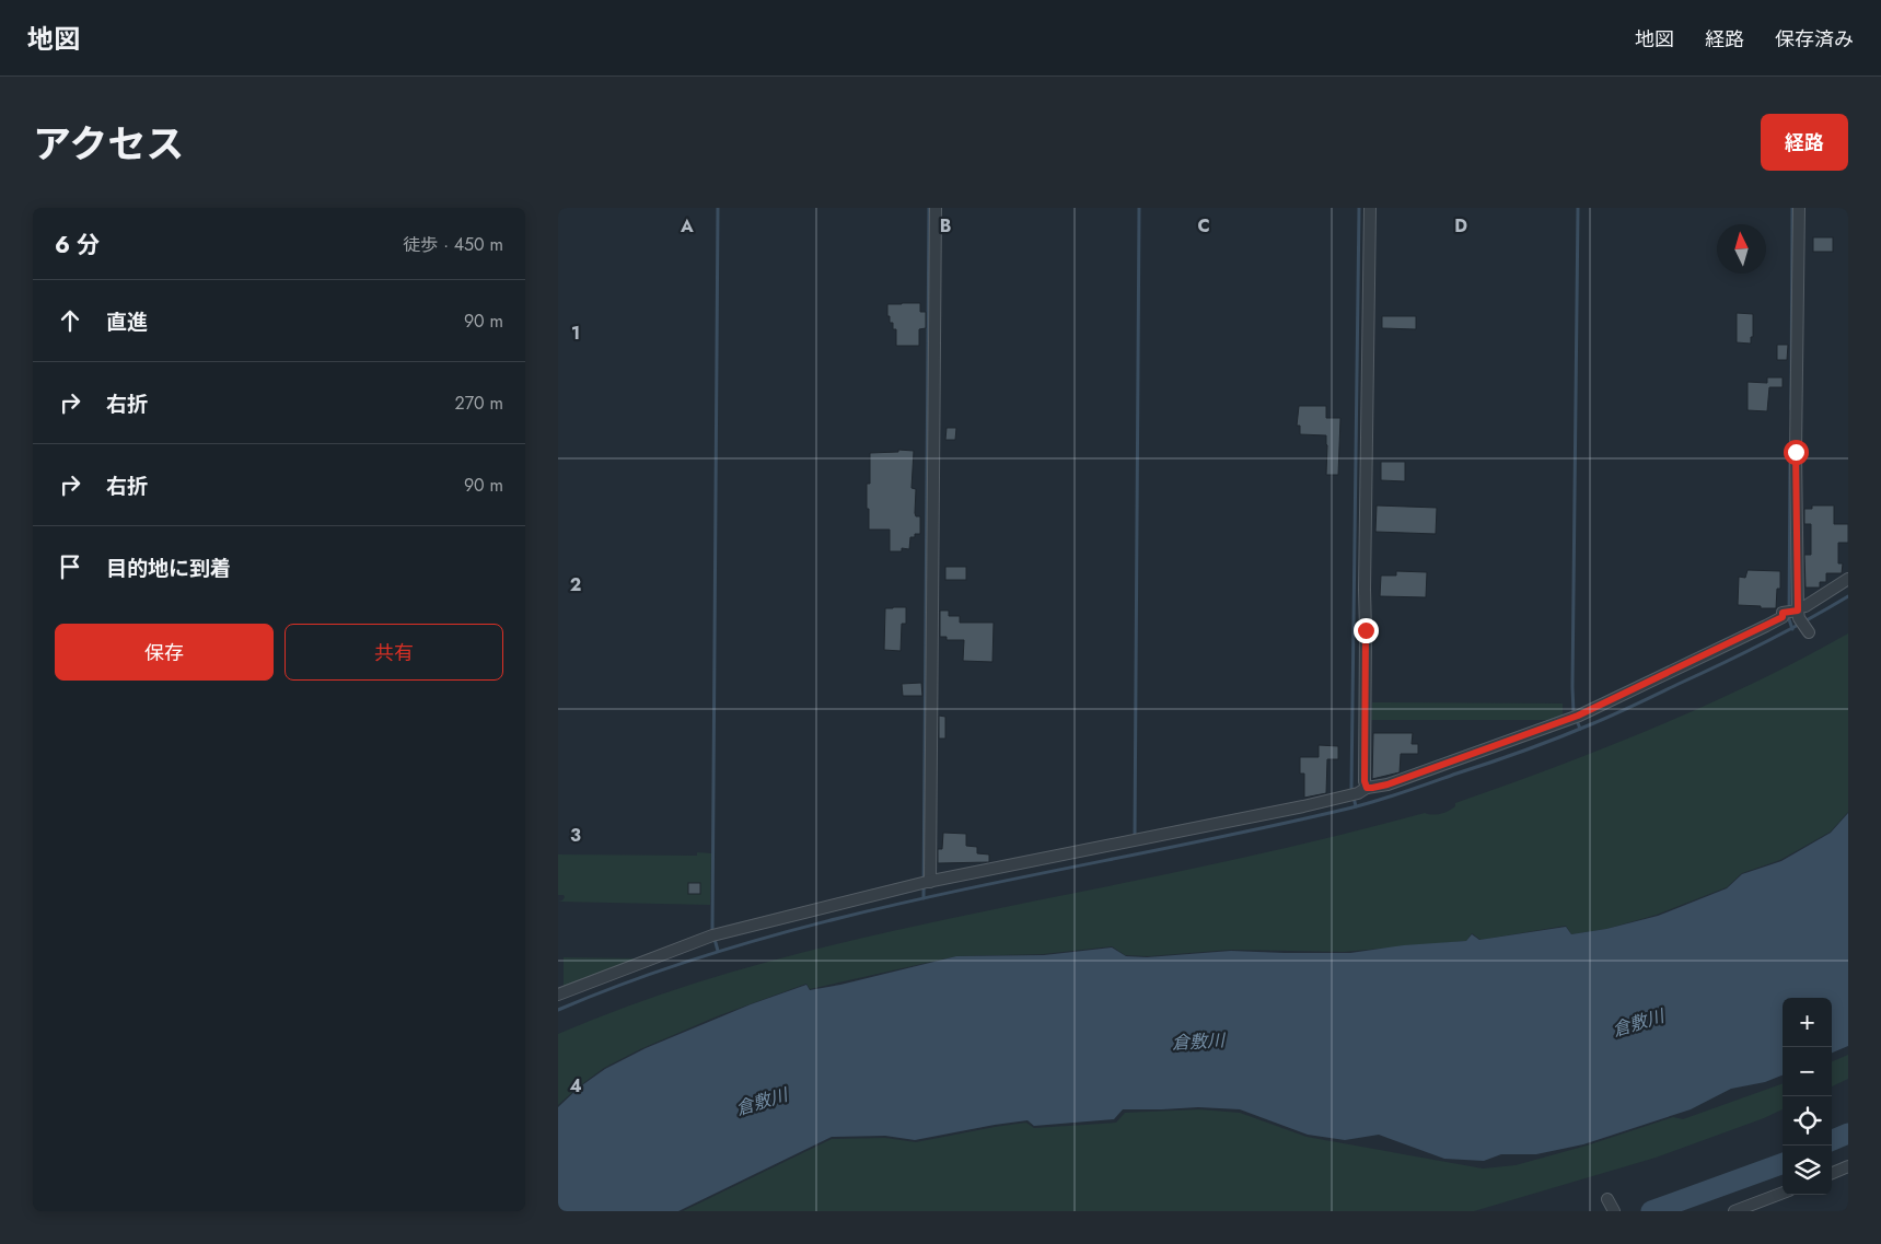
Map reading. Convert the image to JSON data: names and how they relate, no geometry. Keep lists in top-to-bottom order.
{
  "water": ["倉敷川"],
  "north": "top",
  "page": {
    "header": "地図",
    "nav": ["地図", "経路", "保存済み"],
    "title": "アクセス",
    "buttons": [
      "経路",
      ["保存", "共有"]
    ],
    "heading": ["6 分", "徒歩 · 450 m"],
    "list": [
      ["直進", "90 m"],
      ["右折", "270 m"],
      ["右折", "90 m"],
      "目的地に到着"
    ],
    "map_buttons": ["+", "−"]
  },
  "grid": {
    "columns": [
      "A",
      "B",
      "C",
      "D"
    ],
    "rows": [
      "1",
      "2",
      "3",
      "4"
    ]
  }
}
